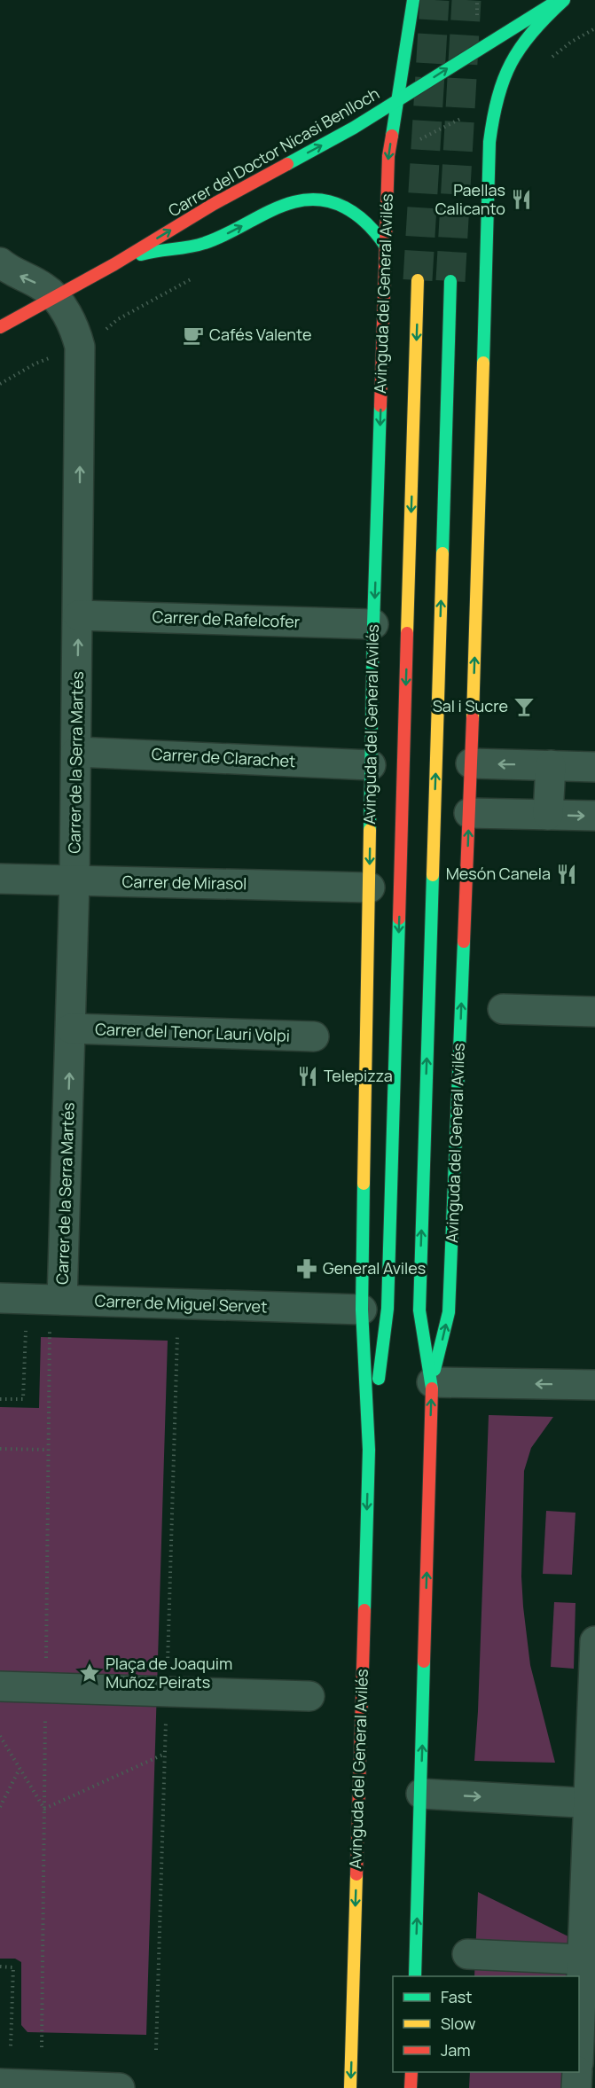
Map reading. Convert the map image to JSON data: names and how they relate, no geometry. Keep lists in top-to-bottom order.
{
  "streets": {
    "main road": ["Carrer del Doctor Nicasi Benlloch", "Avinguda del General Avilés"],
    "street": [
      "Carrer de Rafelcofer",
      "Carrer de Clarachet",
      "Carrer de la Serra Martés",
      "Carrer de Mirasol",
      "Carrer del Tenor Lauri Volpi",
      "Carrer de Miguel Servet"
    ]
  },
  "crossings": [
    ["Carrer del Doctor Nicasi Benlloch", "Avinguda del General Avilés"],
    ["Carrer del Doctor Nicasi Benlloch", "Carrer de la Serra Martés"],
    ["Avinguda del General Avilés", "Carrer de Rafelcofer"],
    ["Avinguda del General Avilés", "Carrer de Clarachet"],
    ["Avinguda del General Avilés", "Carrer de Mirasol"],
    ["Avinguda del General Avilés", "Carrer de Miguel Servet"],
    ["Carrer de Rafelcofer", "Carrer de la Serra Martés"],
    ["Carrer de Clarachet", "Carrer de la Serra Martés"],
    ["Carrer de la Serra Martés", "Carrer de Mirasol"],
    ["Carrer de la Serra Martés", "Carrer del Tenor Lauri Volpi"],
    ["Carrer de la Serra Martés", "Carrer de Miguel Servet"]
  ],
  "one_way": ["Carrer del Doctor Nicasi Benlloch", "Carrer de la Serra Martés"],
  "places": {
    "restaurant": ["Paellas Calicanto", "Mesón Canela", "Telepizza"],
    "cafe": ["Cafés Valente"],
    "bar": ["Sal i Sucre"],
    "pharmacy": ["General Aviles"],
    "place": ["Plaça de Joaquim Muñoz Peirats"]
  },
  "legend": ["Fast", "Slow", "Jam"]
}
